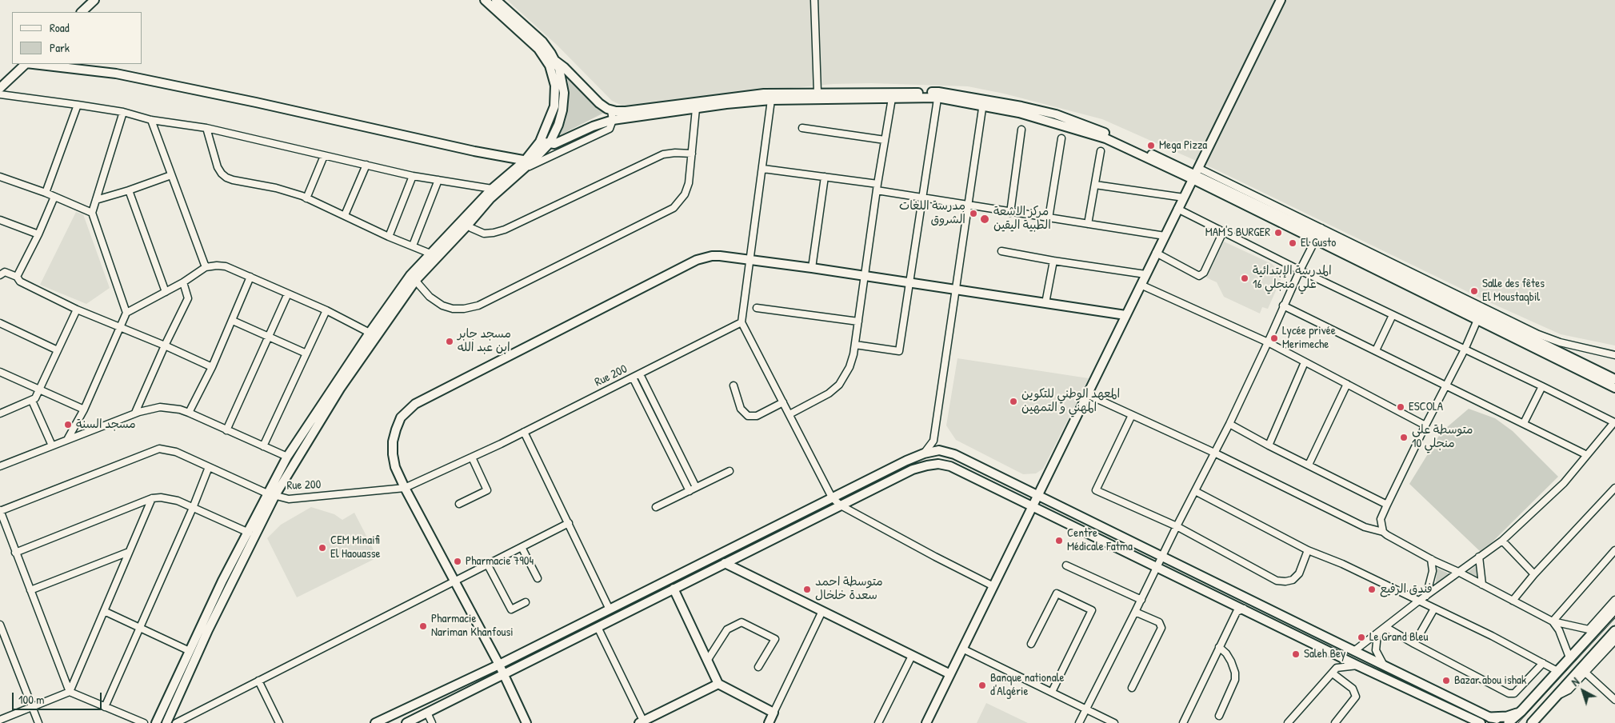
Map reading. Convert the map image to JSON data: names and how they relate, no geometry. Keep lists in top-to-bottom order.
{
  "streets": {
    "street": ["Rue 200"]
  },
  "places": [
    "Mega Pizza",
    "مدرسة اللغات الشروق",
    "مركز الاشعة الطبية اليقين",
    "MAM'S BURGER",
    "El Gusto",
    "المدرسة الإبتدائية علي منجلي 16",
    "Salle des fêtes El Moustaqbil",
    "Lycée privée Merimeche",
    "مسجد جابر ابن عبد الله",
    "المعهد الوطني للتكوين المهني و التمهين",
    "ESCOLA",
    "مسجد السنة",
    "متوسطة علي منجلي 10",
    "Centre Médicale Fatma",
    "CEM Minaifi El Haouasse",
    "Pharmacie 7904",
    "متوسطة احمد سعدة خلخال",
    "فندق الرفيع",
    "Pharmacie Nariman Khanfousi",
    "Le Grand Bleu",
    "Saleh Bey",
    "Bazar abou ishak",
    "Banque nationale d'Algérie"
  ],
  "legend": ["Road", "Park"],
  "scale_bar": "100 m",
  "north": "top left"
}
